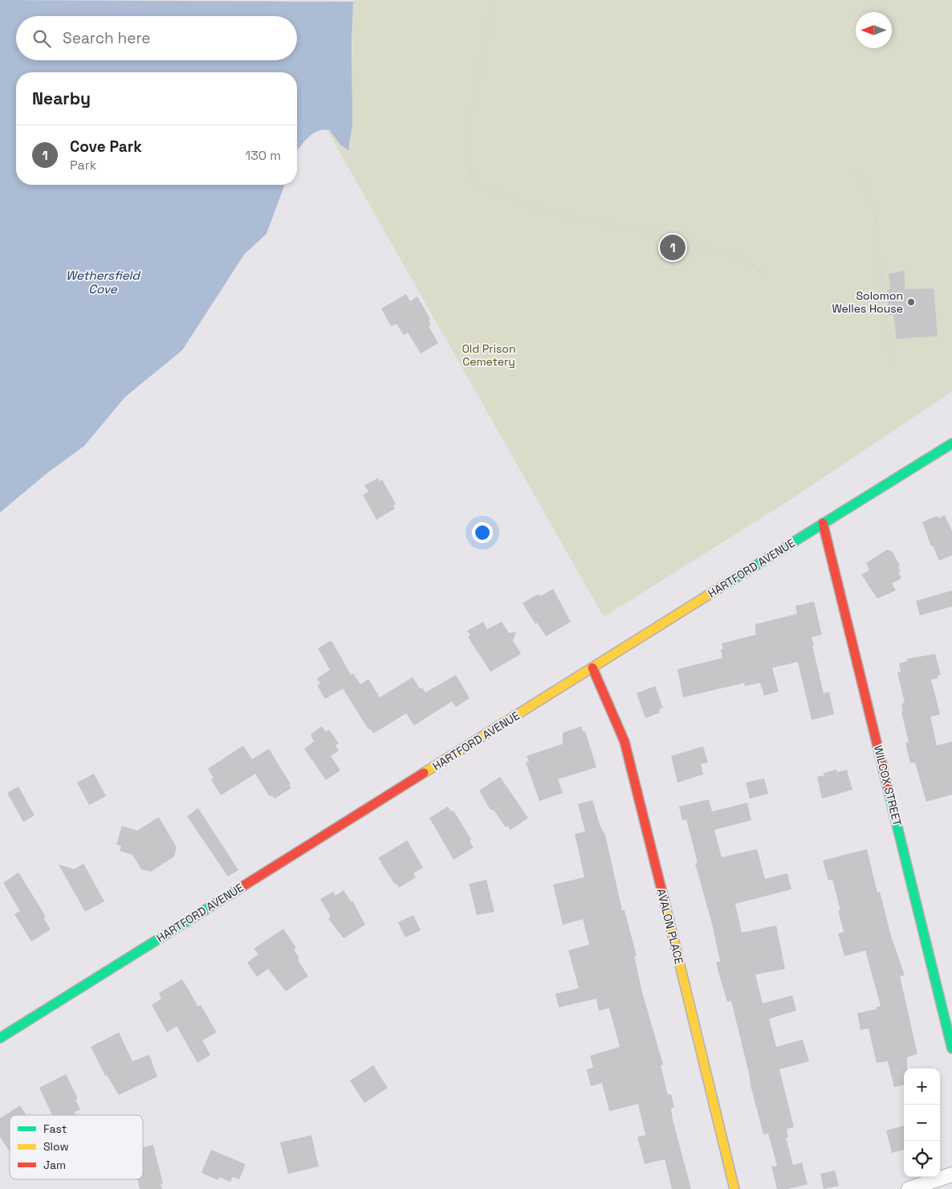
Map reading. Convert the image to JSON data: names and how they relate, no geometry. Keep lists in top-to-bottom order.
{
  "streets": {
    "street": ["HARTFORD AVENUE", "WILCOX STREET", "AVALON PLACE"]
  },
  "crossings": [
    ["HARTFORD AVENUE", "WILCOX STREET"],
    ["HARTFORD AVENUE", "AVALON PLACE"]
  ],
  "water": ["Wethersfield Cove"],
  "parks": ["Old Prison Cemetery"],
  "places": ["Solomon Welles House"],
  "legend": ["Fast", "Slow", "Jam"],
  "north": "left",
  "page": {
    "search": "Search here",
    "heading": "Nearby",
    "list": [
      {
        "mark": "1",
        "name": "Cove Park",
        "note": "Park",
        "value": "130 m"
      }
    ],
    "pins": "1",
    "map_buttons": ["+", "−"]
  }
}
